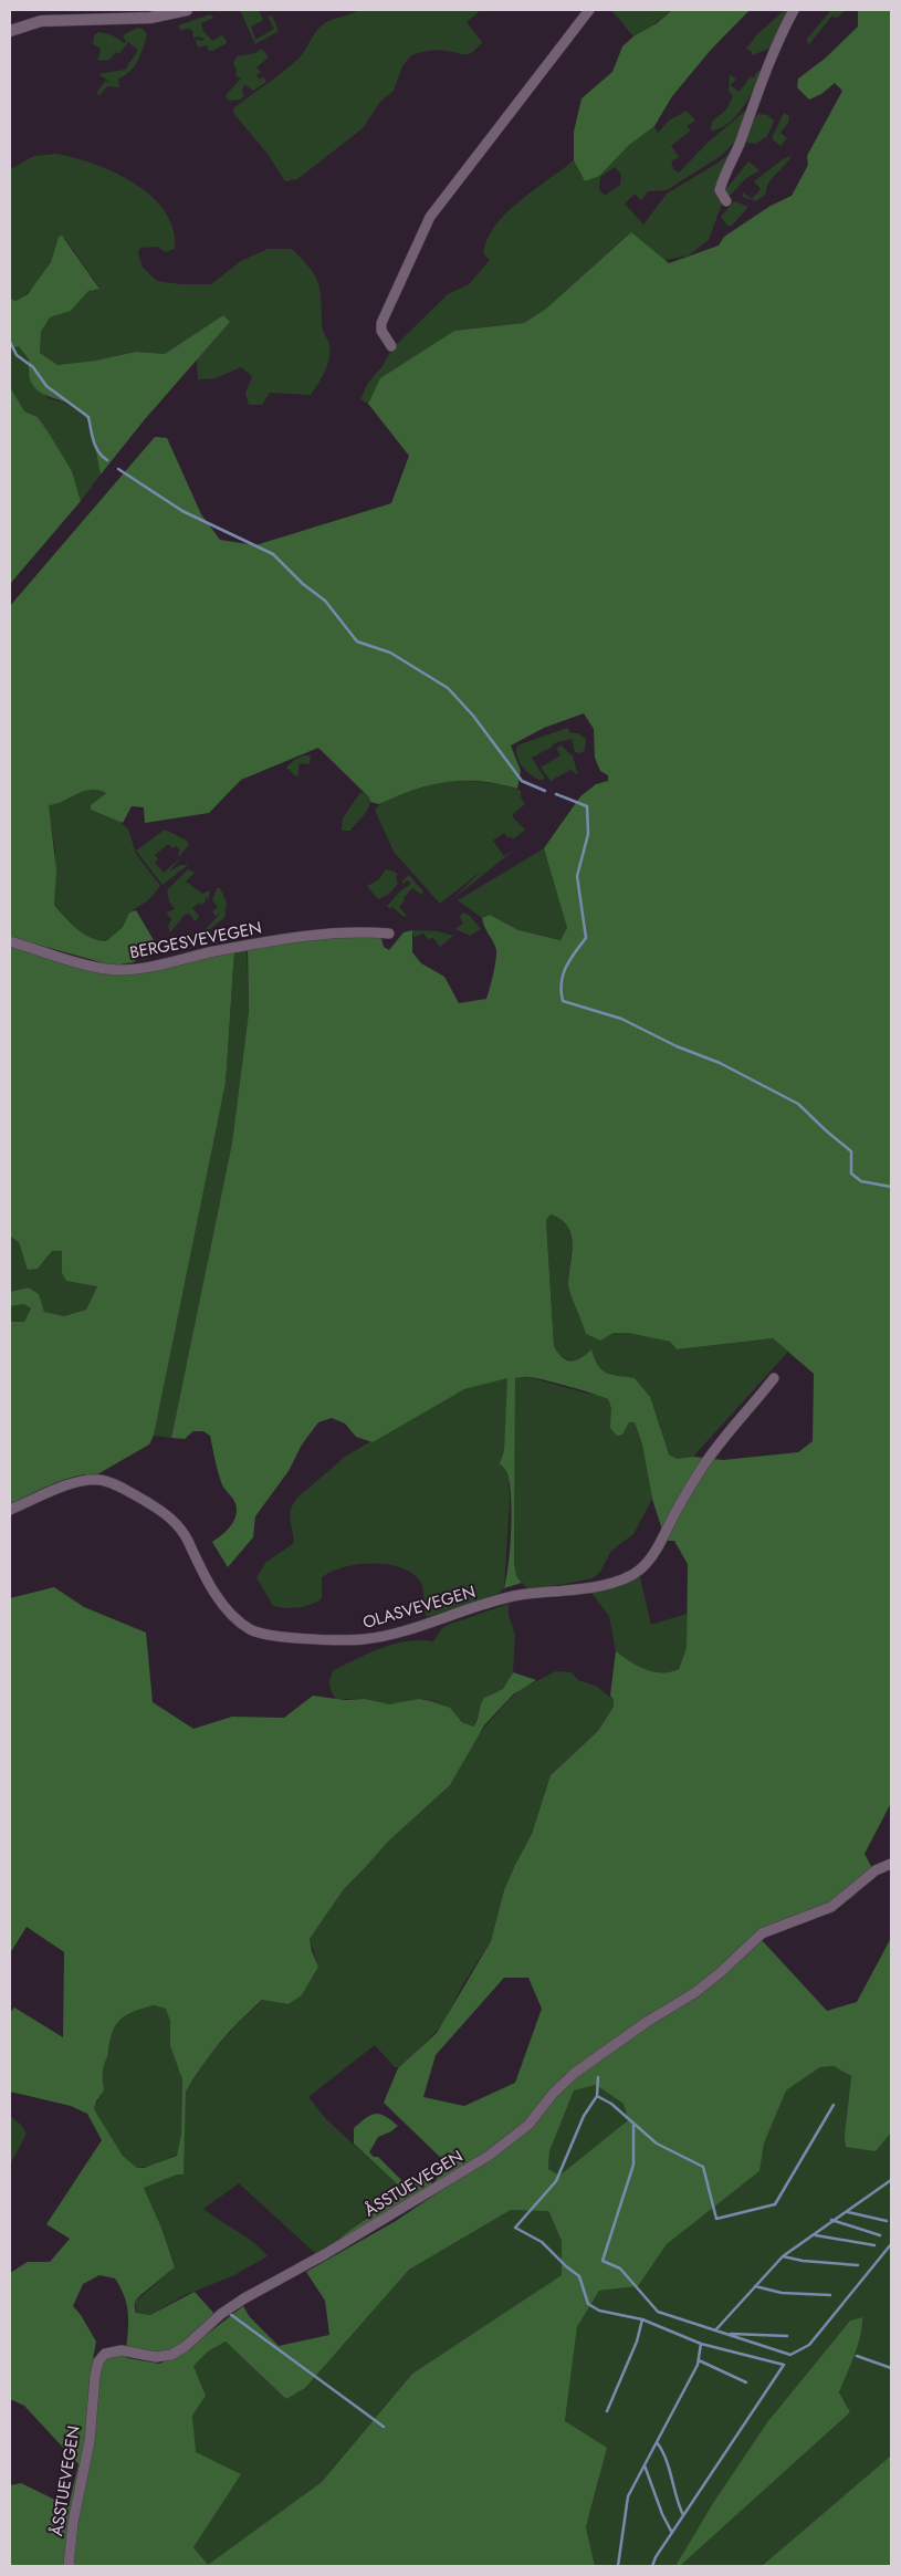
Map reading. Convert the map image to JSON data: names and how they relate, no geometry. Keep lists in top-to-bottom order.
{
  "streets": {
    "street": ["BERGESVEVEGEN", "OLASVEVEGEN", "ÅSSTUEVEGEN"]
  }
}
